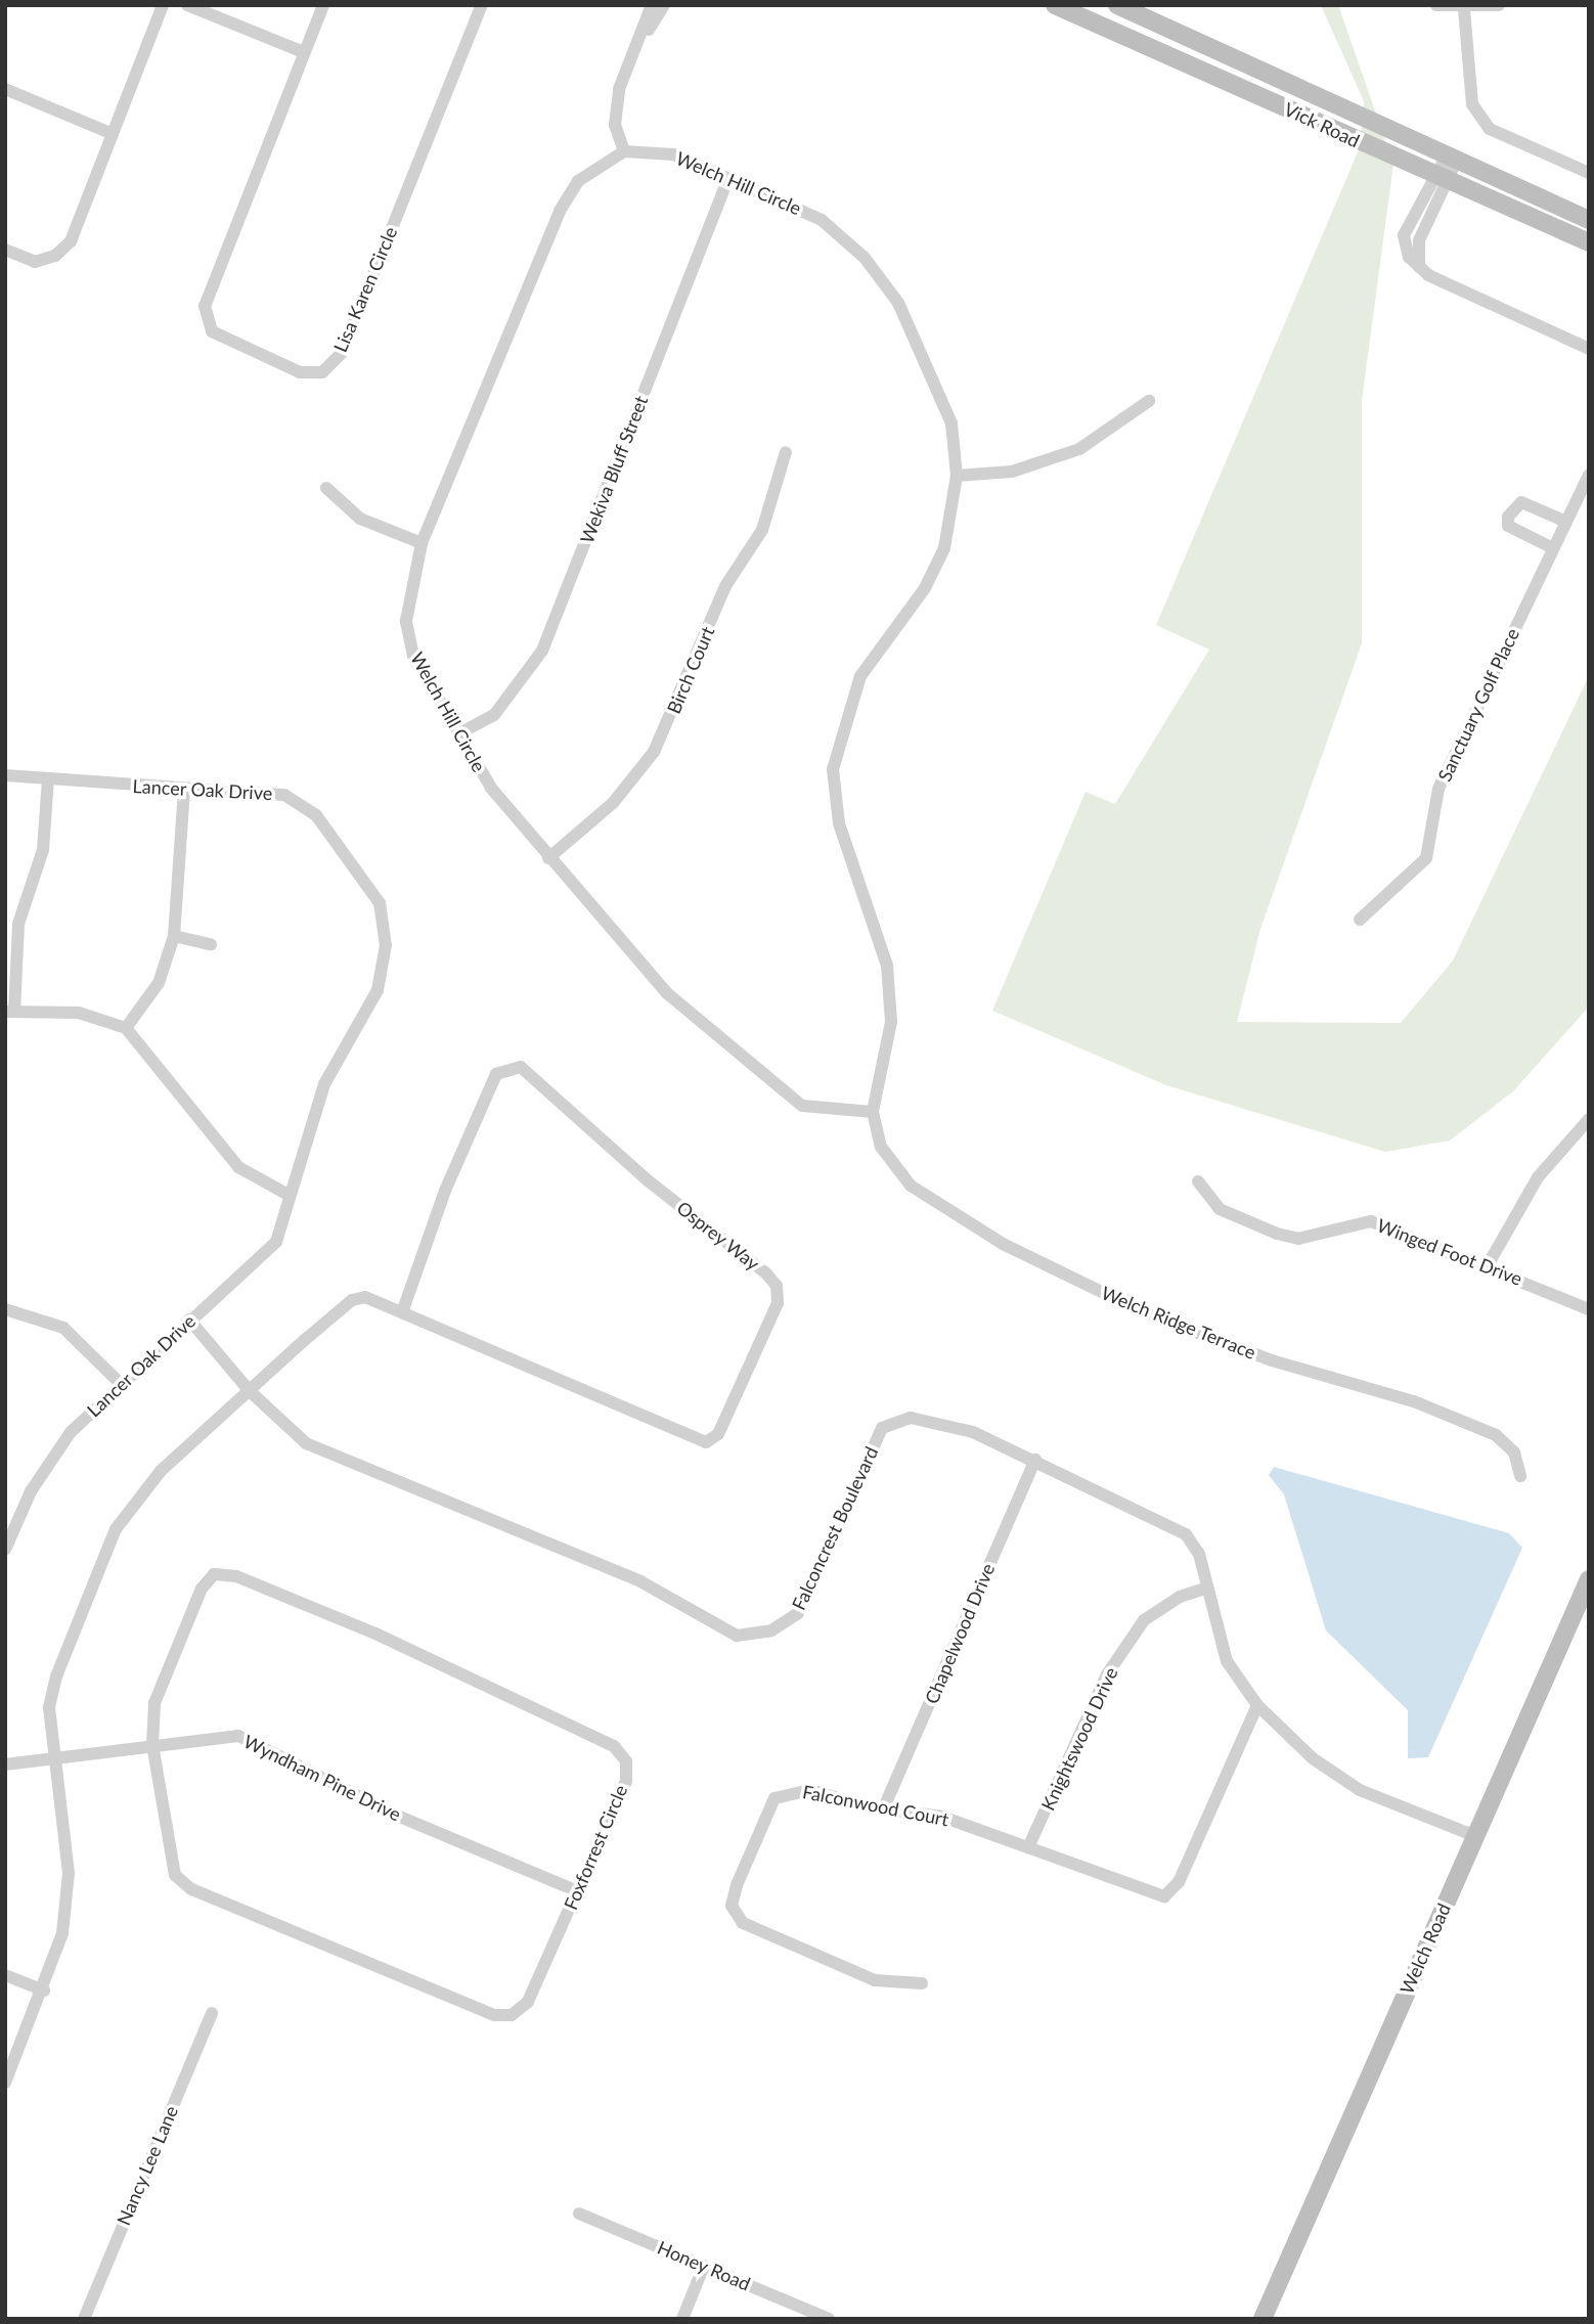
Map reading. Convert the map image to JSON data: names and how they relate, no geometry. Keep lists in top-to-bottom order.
{
  "streets": {
    "street": [
      "Vick Road",
      "Welch Hill Circle",
      "Lisa Karen Circle",
      "Wekiva Bluff Street",
      "Birch Court",
      "Sanctuary Golf Place",
      "Lancer Oak Drive",
      "Osprey Way",
      "Winged Foot Drive",
      "Welch Ridge Terrace",
      "Falconcrest Boulevard",
      "Chapelwood Drive",
      "Knightswood Drive",
      "Wyndham Pine Drive",
      "Falconwood Court",
      "Foxforrest Circle",
      "Welch Road",
      "Nancy Lee Lane",
      "Honey Road"
    ]
  },
  "crossings": [
    ["Welch Hill Circle", "Wekiva Bluff Street"],
    ["Welch Hill Circle", "Birch Court"],
    ["Welch Hill Circle", "Welch Ridge Terrace"],
    ["Lancer Oak Drive", "Falconcrest Boulevard"],
    ["Osprey Way", "Falconcrest Boulevard"],
    ["Osprey Way", "Wyndham Pine Drive"],
    ["Falconcrest Boulevard", "Chapelwood Drive"],
    ["Falconcrest Boulevard", "Knightswood Drive"],
    ["Falconcrest Boulevard", "Falconwood Court"],
    ["Falconcrest Boulevard", "Welch Road"],
    ["Chapelwood Drive", "Falconwood Court"],
    ["Knightswood Drive", "Falconwood Court"],
    ["Wyndham Pine Drive", "Foxforrest Circle"]
  ]
}
